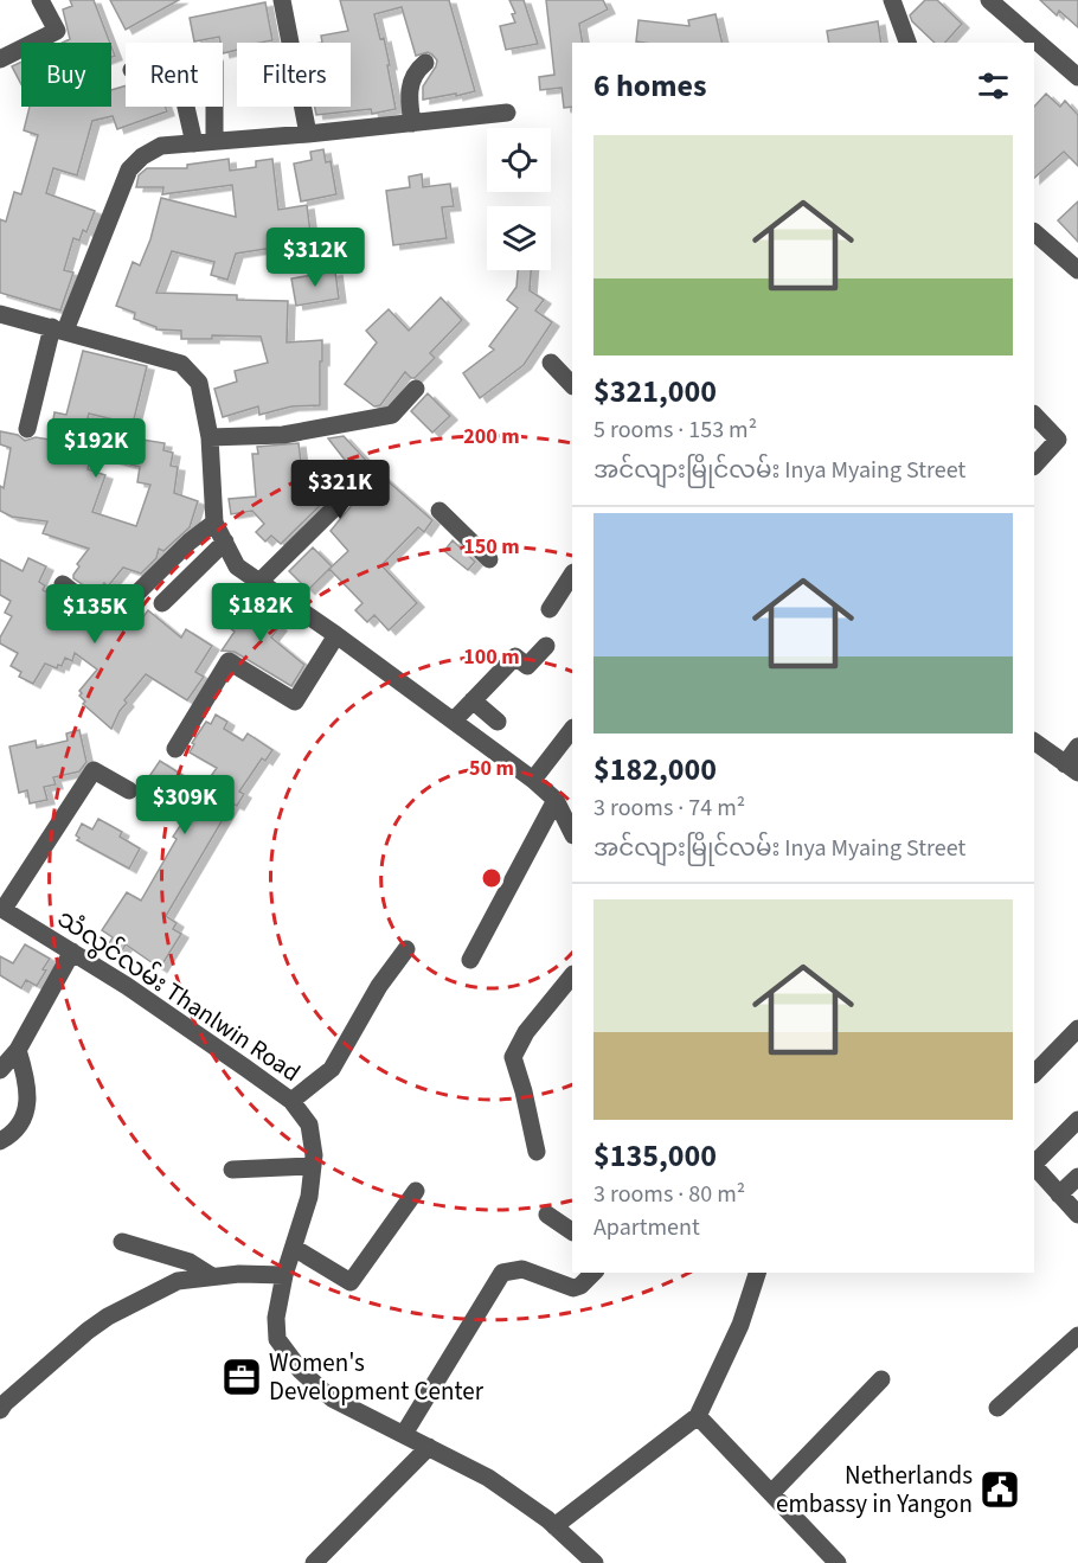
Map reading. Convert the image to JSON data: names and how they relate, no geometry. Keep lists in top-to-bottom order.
{
  "streets": {
    "street": ["သံလွင်လမ်း Thanlwin Road"]
  },
  "places": {
    "office": ["Women's Development Center"],
    "public building": ["Netherlands embassy in Yangon"]
  },
  "page": {
    "chip": ["Buy", "Rent", "Filters"],
    "heading": "6 homes",
    "list": [
      {
        "name": "$321,000",
        "note": "5 rooms · 153 m² · အင်လျားမြိုင်လမ်း Inya Myaing Street"
      },
      {
        "name": "$182,000",
        "note": "3 rooms · 74 m² · အင်လျားမြိုင်လမ်း Inya Myaing Street"
      },
      {
        "name": "$135,000",
        "note": "3 rooms · 80 m² · Apartment"
      }
    ],
    "price": [
      "$312K",
      "$192K",
      "$321K",
      "$182K",
      "$135K",
      "$309K"
    ]
  },
  "rings": [
    "200 m",
    "150 m",
    "100 m",
    "50 m"
  ]
}
